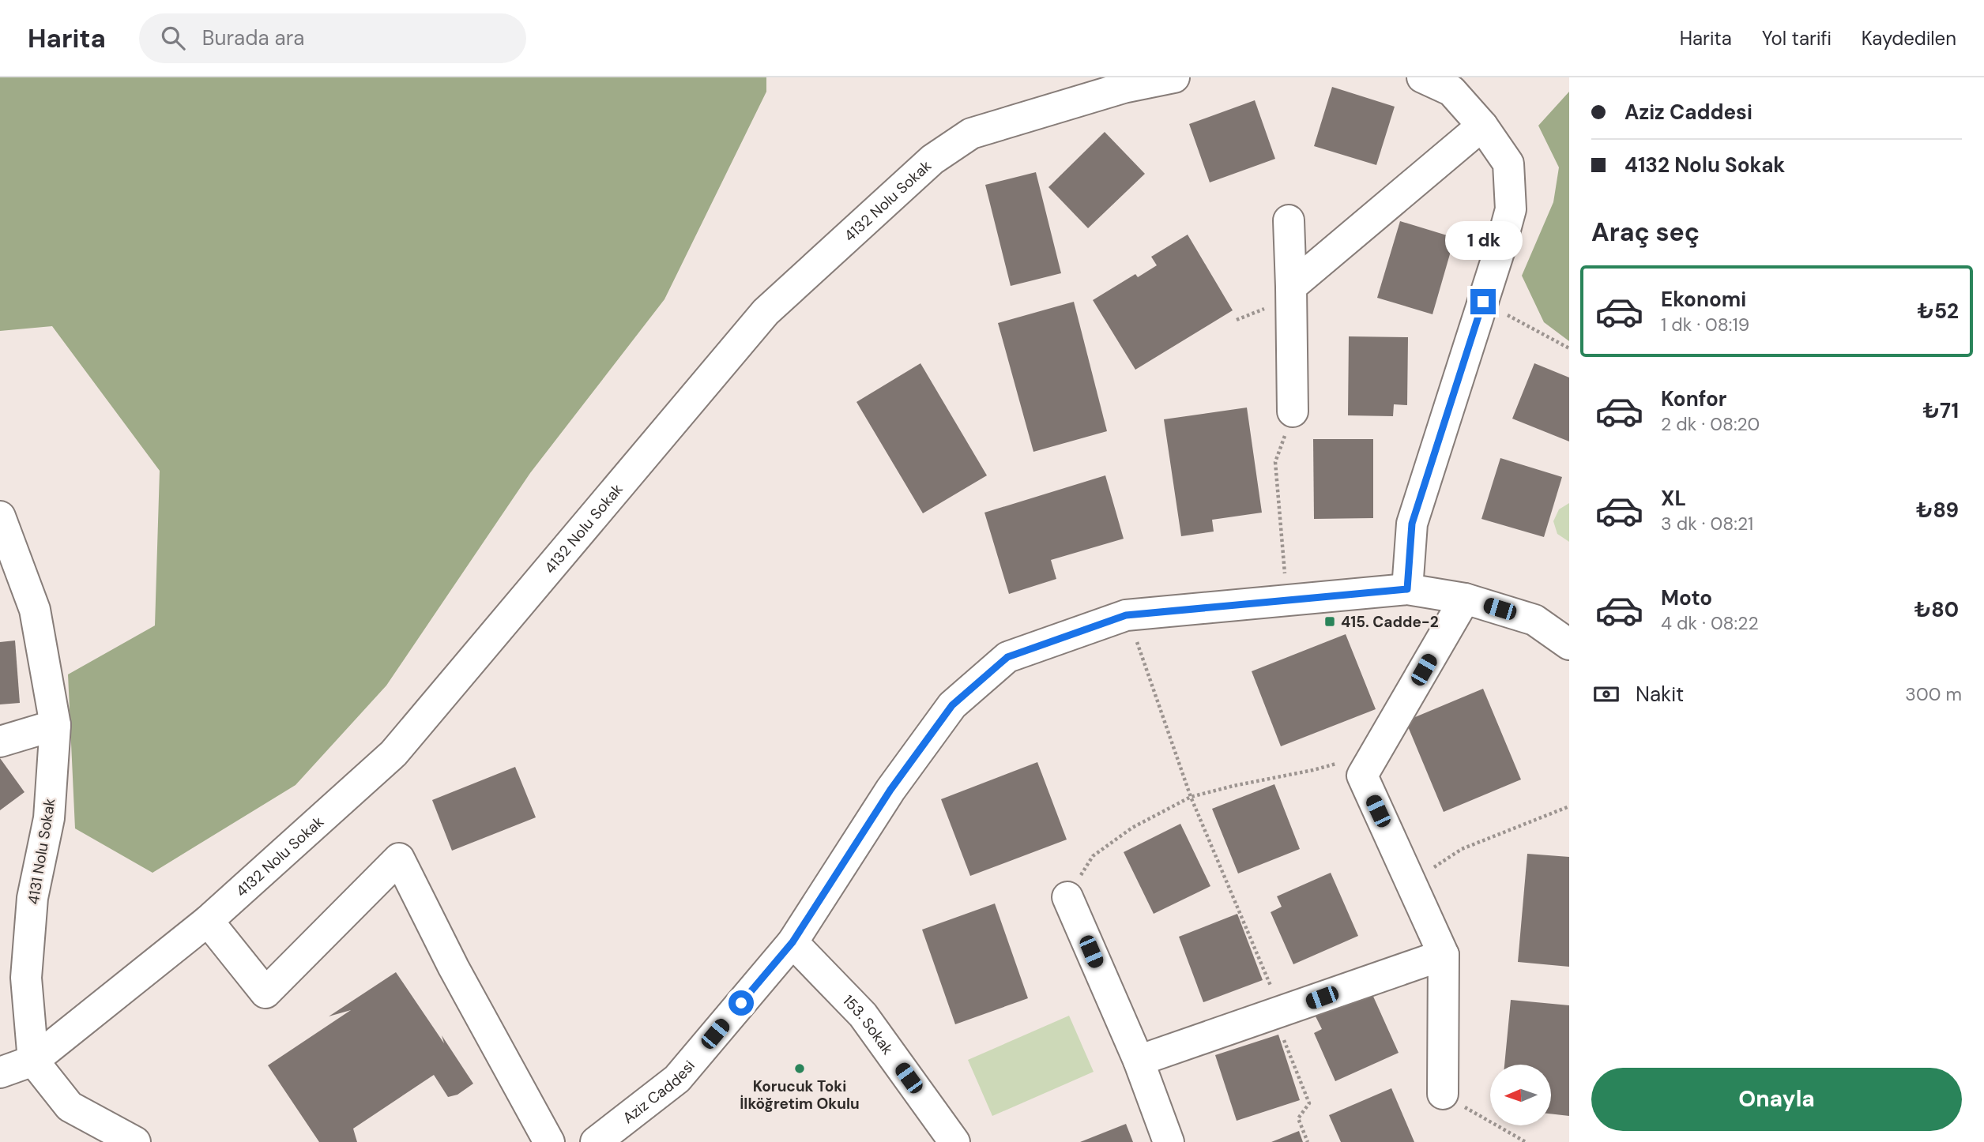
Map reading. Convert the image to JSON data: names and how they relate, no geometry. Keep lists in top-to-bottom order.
{
  "streets": {
    "street": [
      "4132 Nolu Sokak",
      "4131 Nolu Sokak",
      "153. Sokak",
      "Aziz Caddesi"
    ]
  },
  "crossings": [
    ["4132 Nolu Sokak", "4131 Nolu Sokak"],
    ["153. Sokak", "Aziz Caddesi"]
  ],
  "places": {
    "transit": ["415. Cadde-2"],
    "other": ["Korucuk Toki İlköğretim Okulu"]
  },
  "north": "left",
  "page": {
    "header": "Harita",
    "search": "Burada ara",
    "nav": ["Harita", "Yol tarifi", "Kaydedilen"],
    "banner": ["Aziz Caddesi", "4132 Nolu Sokak"],
    "heading": "Araç seç",
    "bubble": "1 dk",
    "list": [
      {
        "name": "Ekonomi",
        "note": "1 dk · 08:19",
        "value": "₺52"
      },
      {
        "name": "Konfor",
        "note": "2 dk · 08:20",
        "value": "₺71"
      },
      {
        "name": "XL",
        "note": "3 dk · 08:21",
        "value": "₺89"
      },
      {
        "name": "Moto",
        "note": "4 dk · 08:22",
        "value": "₺80"
      }
    ],
    "pay": ["Nakit", "300 m"],
    "buttons": "Onayla"
  }
}
